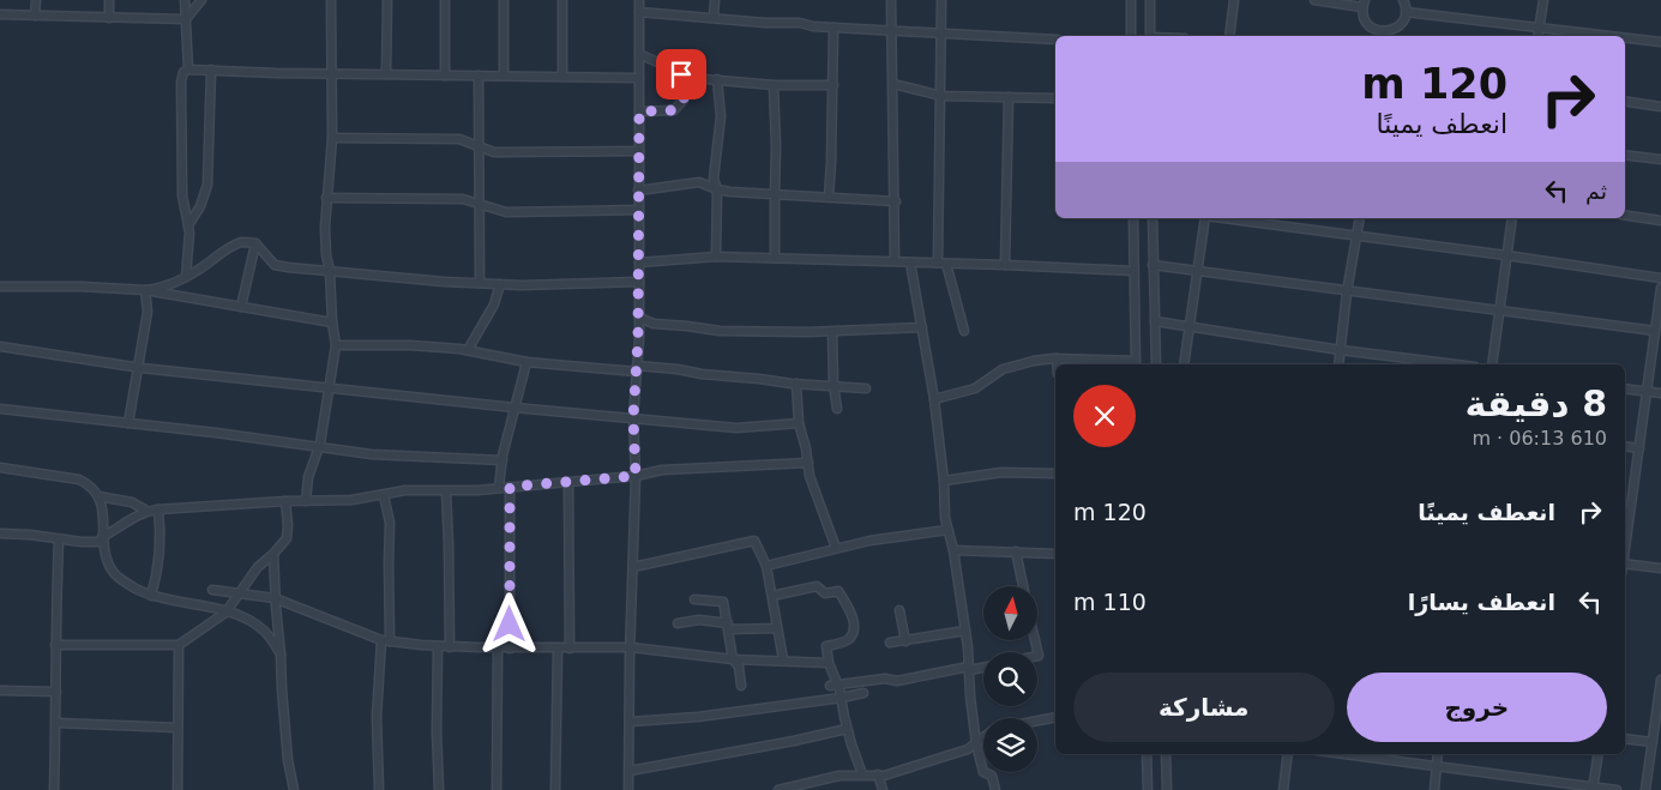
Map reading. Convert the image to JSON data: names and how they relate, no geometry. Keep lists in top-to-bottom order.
{
  "north": "top",
  "page": {
    "turn": ["120 m", "انعطف يمينًا"],
    "then": "ثم",
    "heading": ["8 دقيقة", "610 m · 06:13"],
    "list": [
      {
        "name": "انعطف يمينًا",
        "value": "120 m"
      },
      {
        "name": "انعطف يسارًا",
        "value": "110 m"
      }
    ],
    "buttons": ["خروج", "مشاركة"]
  }
}
